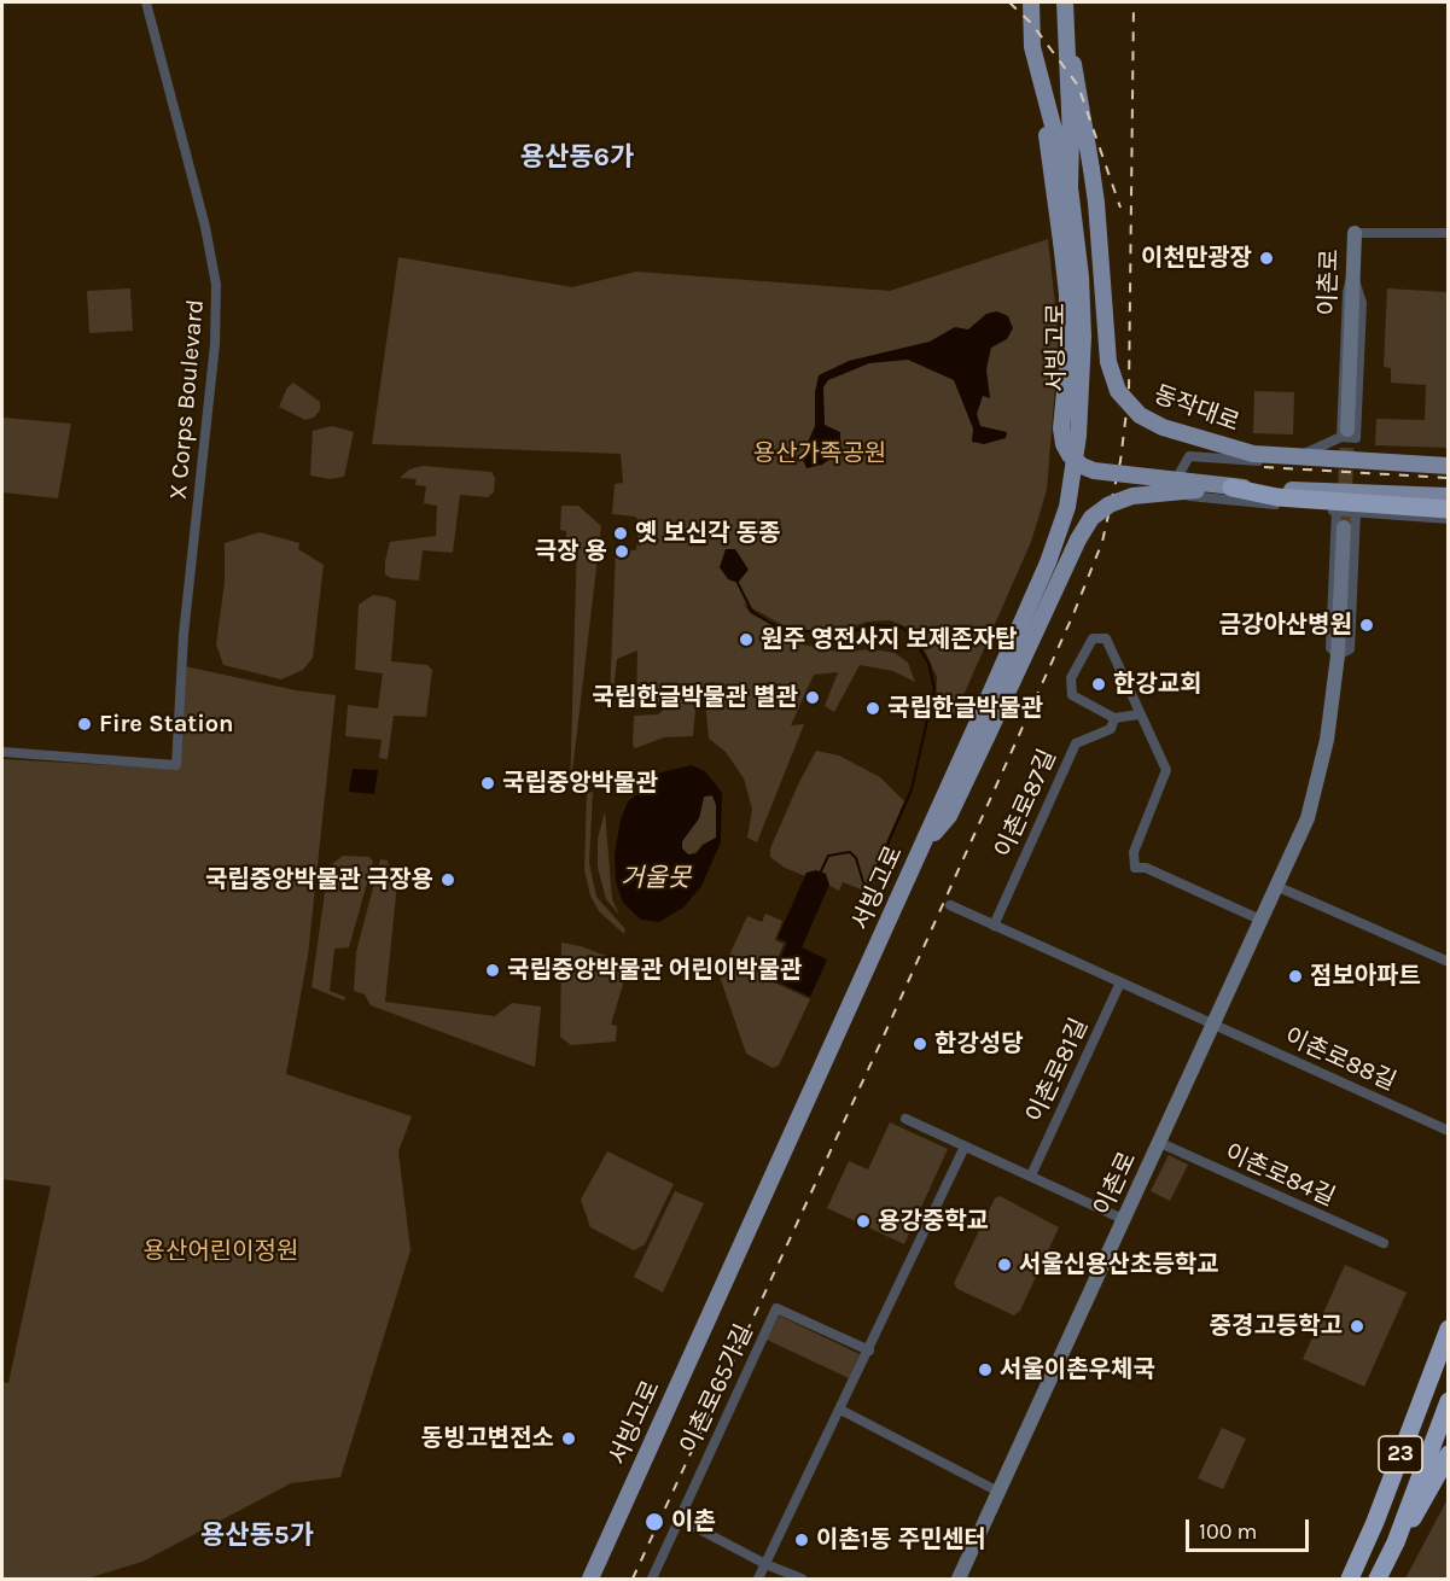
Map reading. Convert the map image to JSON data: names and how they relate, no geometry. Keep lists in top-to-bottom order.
{
  "streets": {
    "highway": ["23"],
    "main road": ["서빙고로", "동작대로"],
    "street": [
      "이촌로",
      "X Corps Boulevard",
      "이촌로87길",
      "이촌로88길",
      "이촌로81길",
      "이촌로84길",
      "이촌로65가길"
    ]
  },
  "crossings": [
    ["이촌로", "이촌로88길"],
    ["이촌로", "이촌로84길"],
    ["서빙고로", "동작대로"]
  ],
  "districts": ["용산동6가", "용산동5가"],
  "water": ["거울못"],
  "parks": ["용산가족공원", "용산어린이정원"],
  "places": [
    "이천만광장",
    "옛 보신각 동종",
    "극장 용",
    "금강아산병원",
    "원주 영전사지 보제존자탑",
    "한강교회",
    "국립한글박물관 별관",
    "국립한글박물관",
    "Fire Station",
    "국립중앙박물관",
    "국립중앙박물관 극장용",
    "국립중앙박물관 어린이박물관",
    "점보아파트",
    "한강성당",
    "용강중학교",
    "서울신용산초등학교",
    "중경고등학고",
    "서울이촌우체국",
    "동빙고변전소",
    "이촌",
    "이촌1동 주민센터"
  ],
  "scale_bar": "100 m"
}
